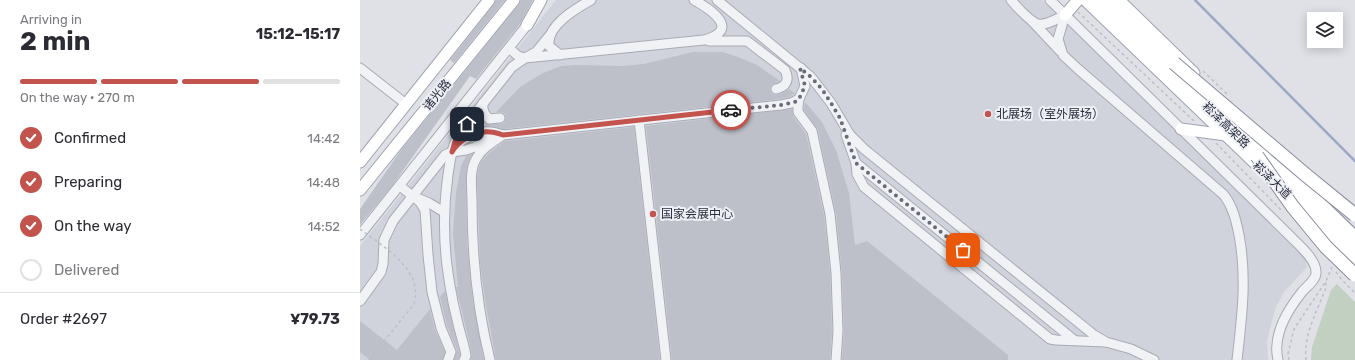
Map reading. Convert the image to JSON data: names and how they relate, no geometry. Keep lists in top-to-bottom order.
{
  "streets": {
    "highway": ["崧泽高架路"],
    "main road": ["诸光路", "崧泽大道"]
  },
  "crossings": [
    ["崧泽高架路", "崧泽大道"]
  ],
  "places": ["北展场（室外展场）", "国家会展中心"],
  "page": {
    "heading": ["2 min", "Arriving in", "15:12–15:17"],
    "panel": ["Order #2697", "¥79.73"],
    "bar": "On the way · 270 m",
    "list": [
      ["Confirmed", "14:42"],
      ["Preparing", "14:48"],
      ["On the way", "14:52"],
      "Delivered"
    ]
  }
}
